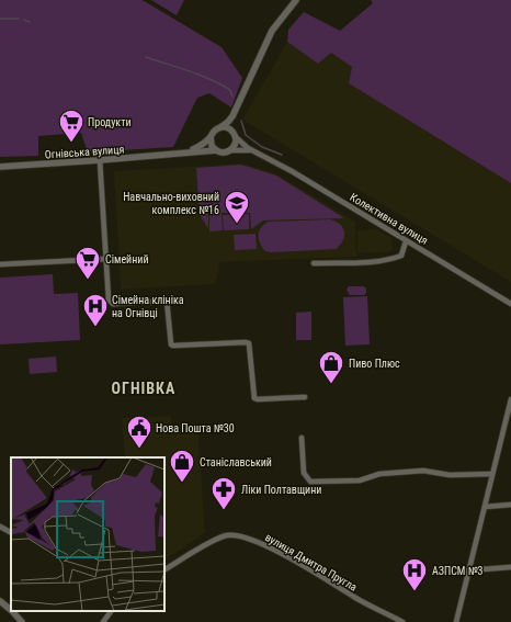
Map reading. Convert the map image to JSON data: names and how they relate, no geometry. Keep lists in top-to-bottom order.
{
  "streets": {
    "street": ["Огнівська вулиця", "Колективна вулиця", "вулиця Дмитра Пругла"]
  },
  "crossings": [
    ["Огнівська вулиця", "Колективна вулиця"]
  ],
  "districts": ["ОГНІВКА"],
  "places": {
    "supermarket": ["Продукти", "Сімейний"],
    "school or university": ["Навчально-виховний комплекс №16"],
    "hospital": ["Сімейна клініка на Огнівці", "АЗПСМ №3"],
    "shop": ["Пиво Плюс", "Станіславський"],
    "public building": ["Нова Пошта №30"],
    "pharmacy": ["Ліки Полтавщини"]
  }
}
